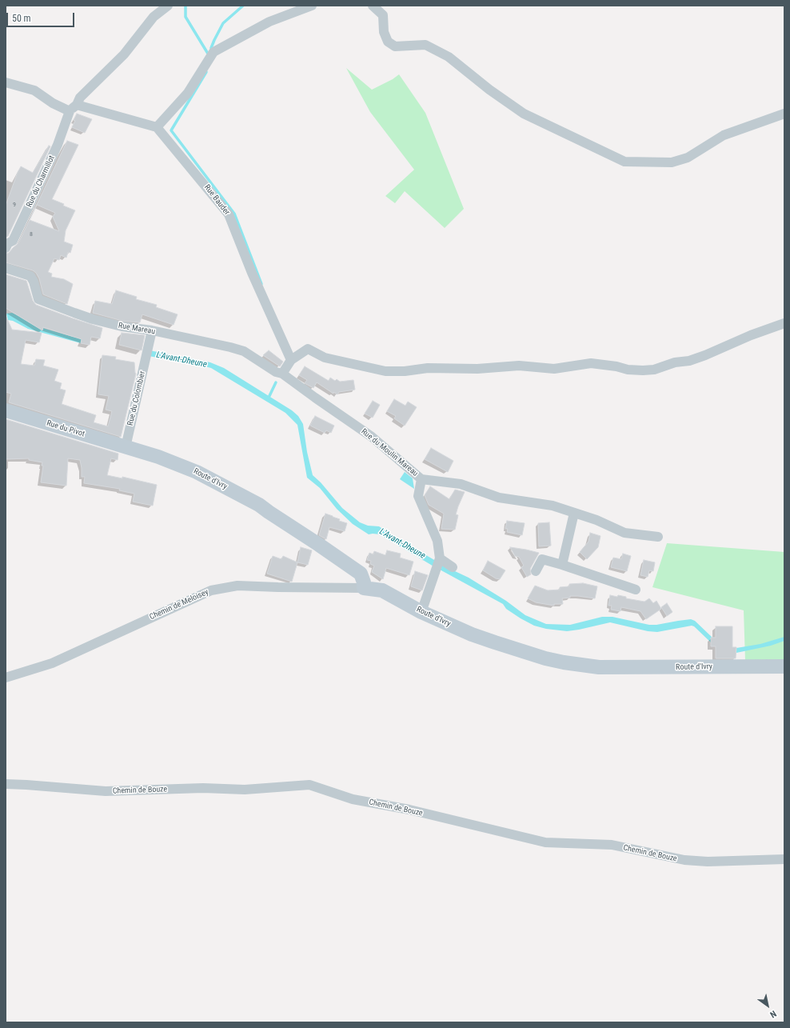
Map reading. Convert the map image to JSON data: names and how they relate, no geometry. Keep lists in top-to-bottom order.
{
  "streets": {
    "main road": ["Rue du Pivot", "Route d'Ivry"],
    "street": [
      "Rue du Charmillot",
      "Rue Bauder",
      "Rue Mareau",
      "Rue du Colombier",
      "Rue du Moulin Mareau",
      "Chemin de Meloisey",
      "Chemin de Bouze"
    ]
  },
  "crossings": [
    ["Rue Mareau", "Rue du Colombier"],
    ["Rue Mareau", "Rue du Moulin Mareau"],
    ["Rue du Colombier", "Rue du Pivot"],
    ["Rue du Colombier", "Route d'Ivry"],
    ["Rue du Pivot", "Route d'Ivry"],
    ["Route d'Ivry", "Chemin de Meloisey"]
  ],
  "water": ["L'Avant-Dheune"],
  "house_numbers": ["9", "8"],
  "scale_bar": "50 m",
  "north": "bottom right"
}
